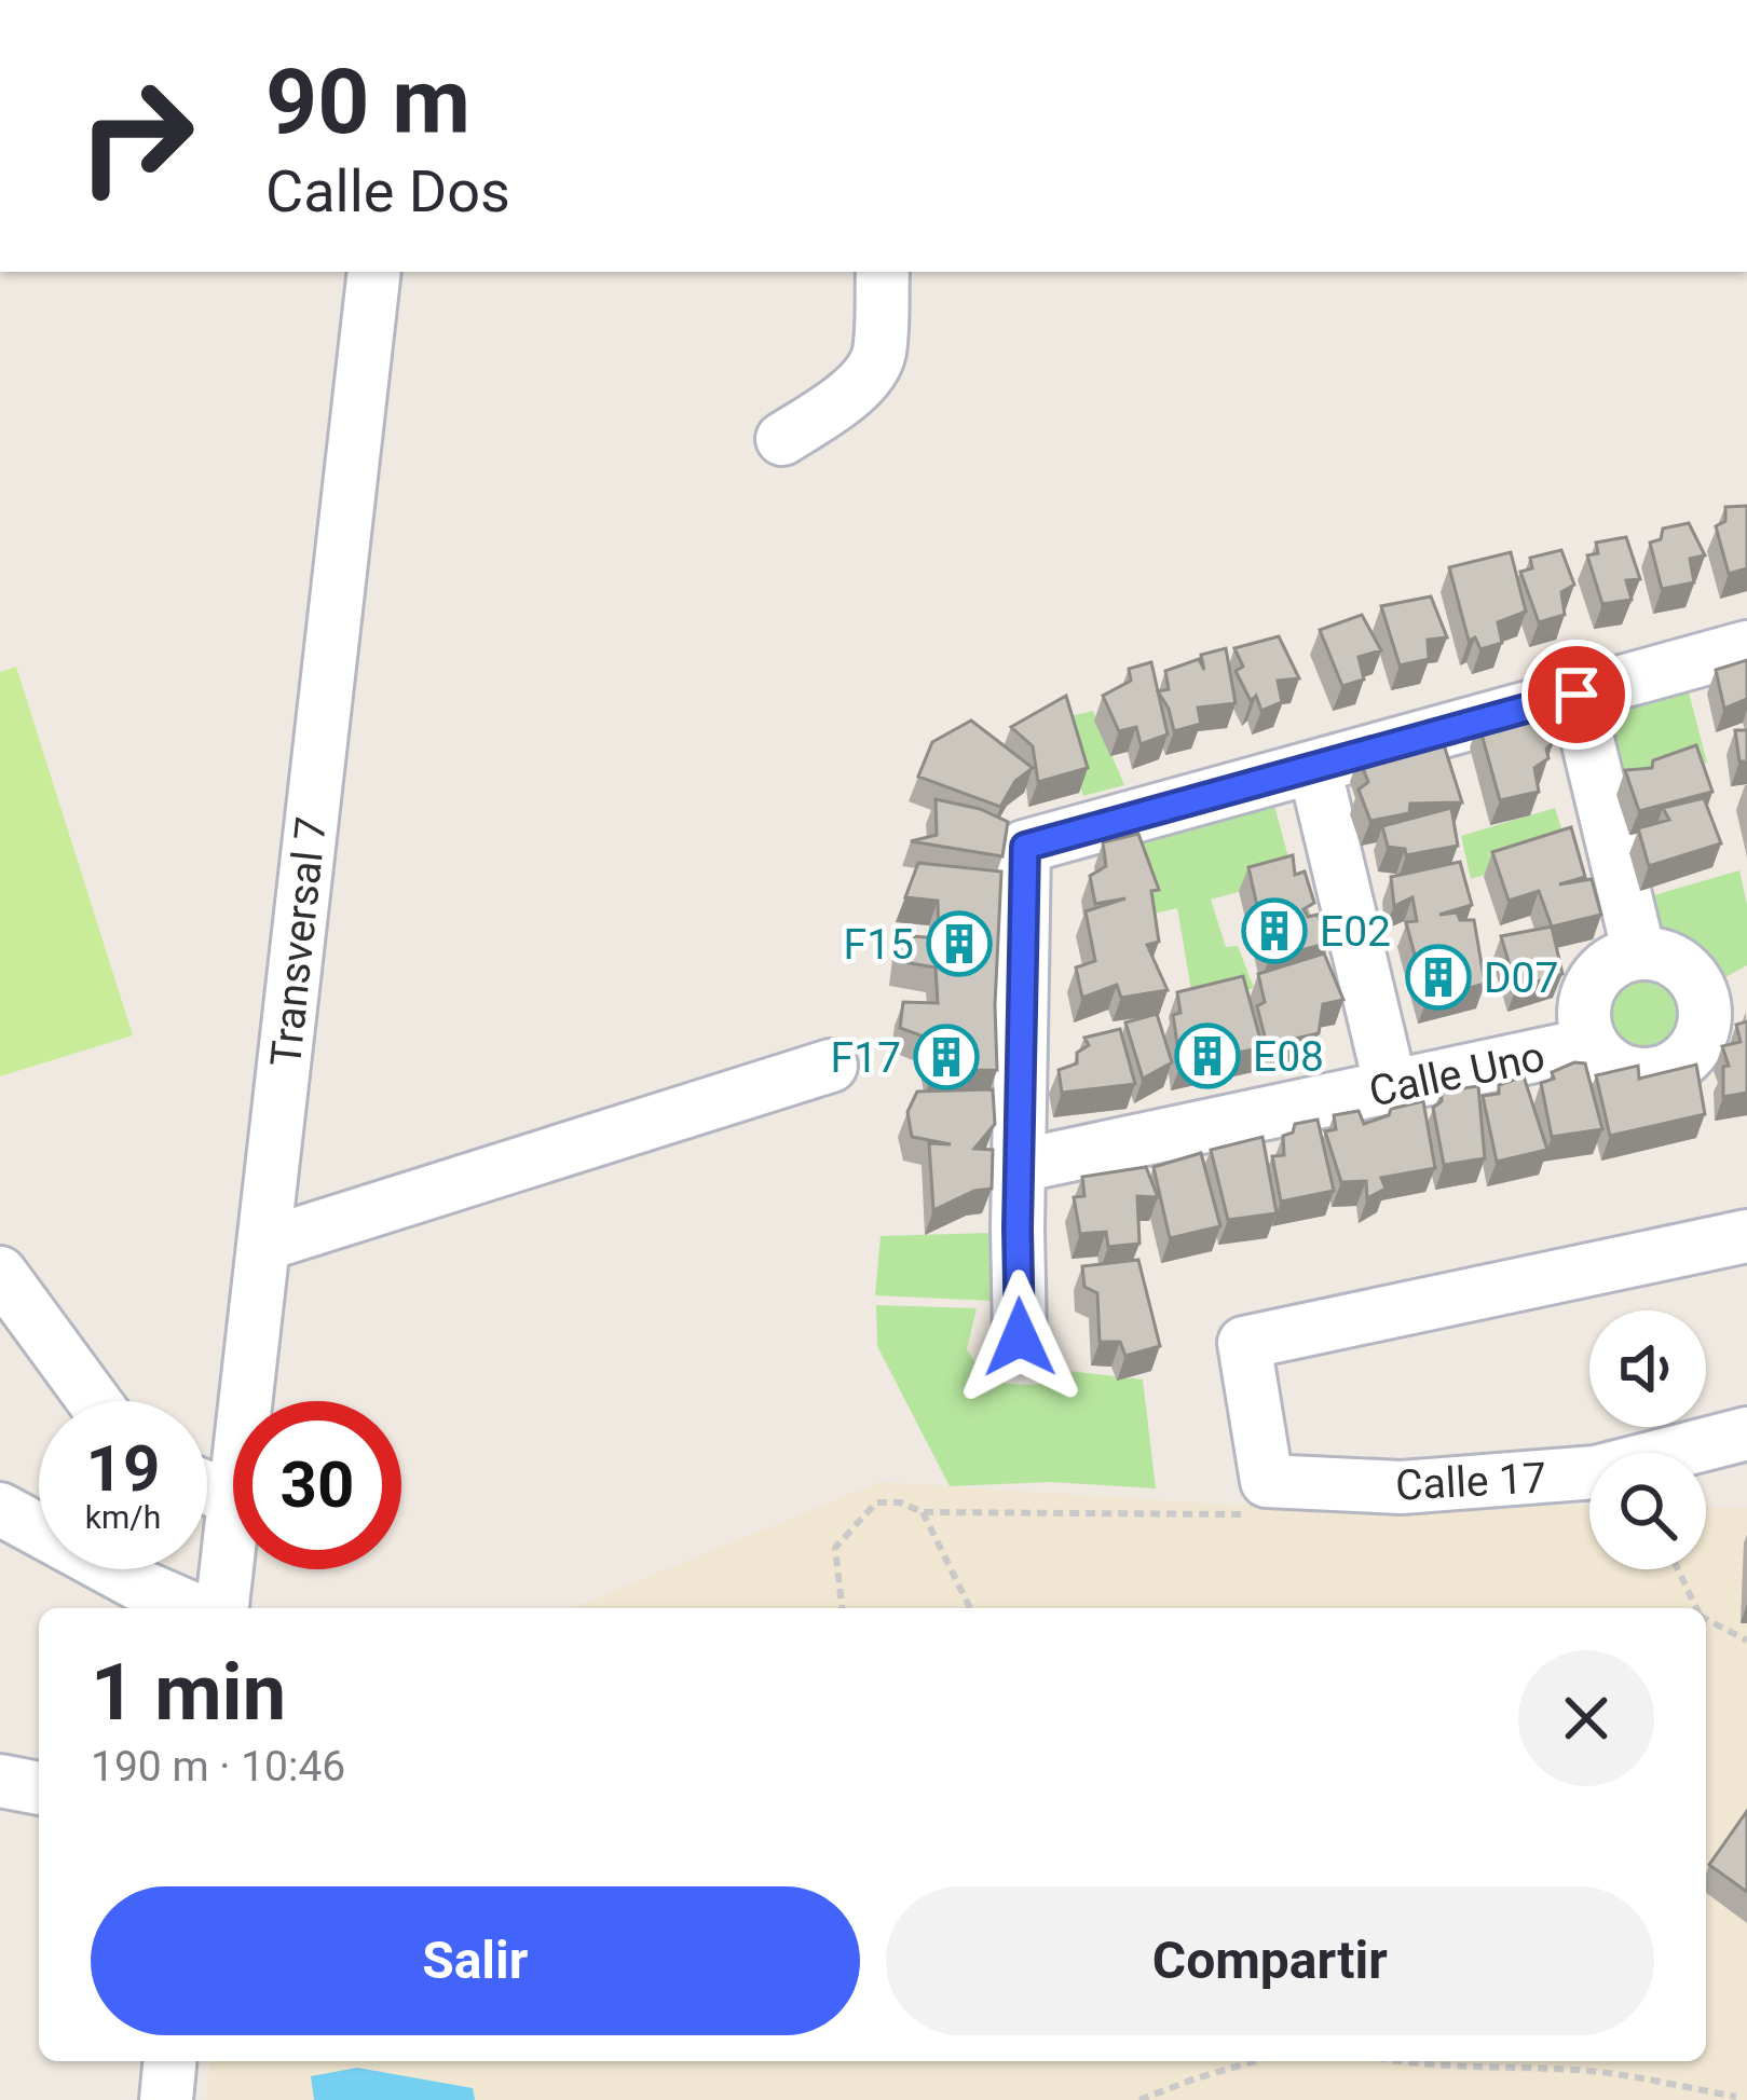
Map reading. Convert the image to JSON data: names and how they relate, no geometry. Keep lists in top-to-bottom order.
{
  "streets": {
    "street": ["Transversal 7", "Calle Uno", "Calle 17"]
  },
  "places": {
    "building": [
      "E02",
      "F15",
      "D07",
      "E08",
      "F17"
    ]
  },
  "page": {
    "turn": ["90 m", "Calle Dos"],
    "speed": "19 km/h",
    "limit": "30",
    "heading": ["1 min", "190 m · 10:46"],
    "buttons": ["Salir", "Compartir"]
  }
}
